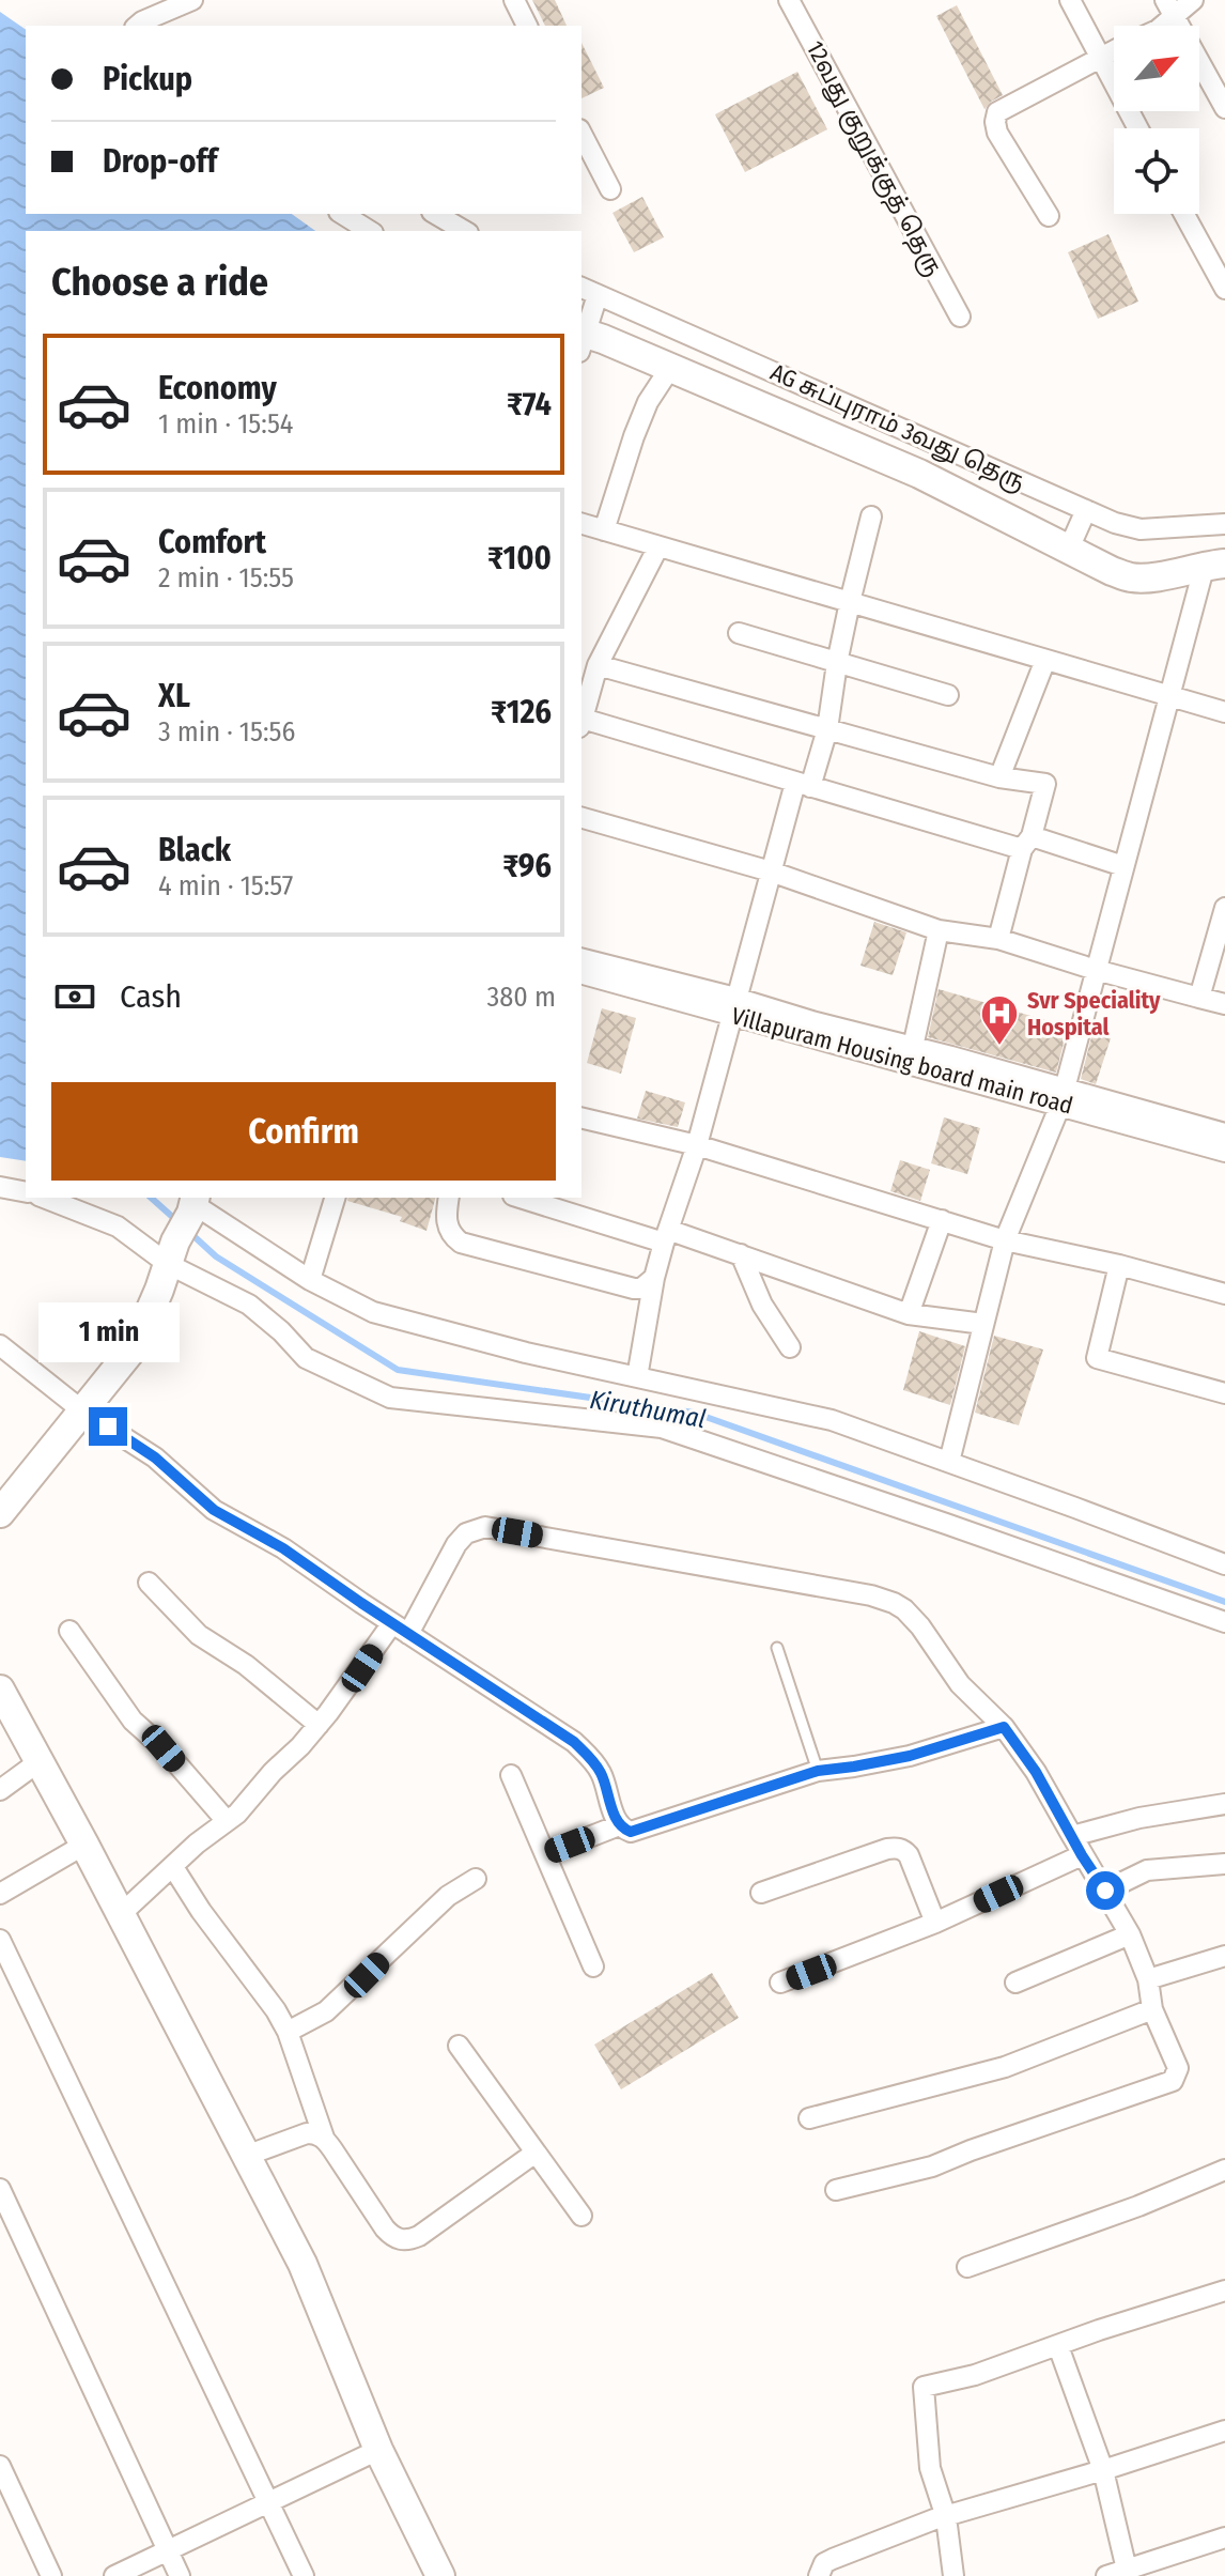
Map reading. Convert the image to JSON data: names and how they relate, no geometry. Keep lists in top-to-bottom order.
{
  "streets": {
    "street": ["12வது குறுக்குத் தெரு", "AG சுப்புராம் 3வது தெரு", "Villapuram Housing board main road"]
  },
  "water": ["Kiruthumal"],
  "places": {
    "hospital": ["Svr Speciality Hospital"]
  },
  "north": "top right",
  "page": {
    "banner": ["Pickup", "Drop-off"],
    "heading": "Choose a ride",
    "list": [
      {
        "name": "Economy",
        "note": "1 min · 15:54",
        "value": "₹74"
      },
      {
        "name": "Comfort",
        "note": "2 min · 15:55",
        "value": "₹100"
      },
      {
        "name": "XL",
        "note": "3 min · 15:56",
        "value": "₹126"
      },
      {
        "name": "Black",
        "note": "4 min · 15:57",
        "value": "₹96"
      }
    ],
    "pay": ["Cash", "380 m"],
    "buttons": "Confirm",
    "bubble": "1 min"
  }
}
